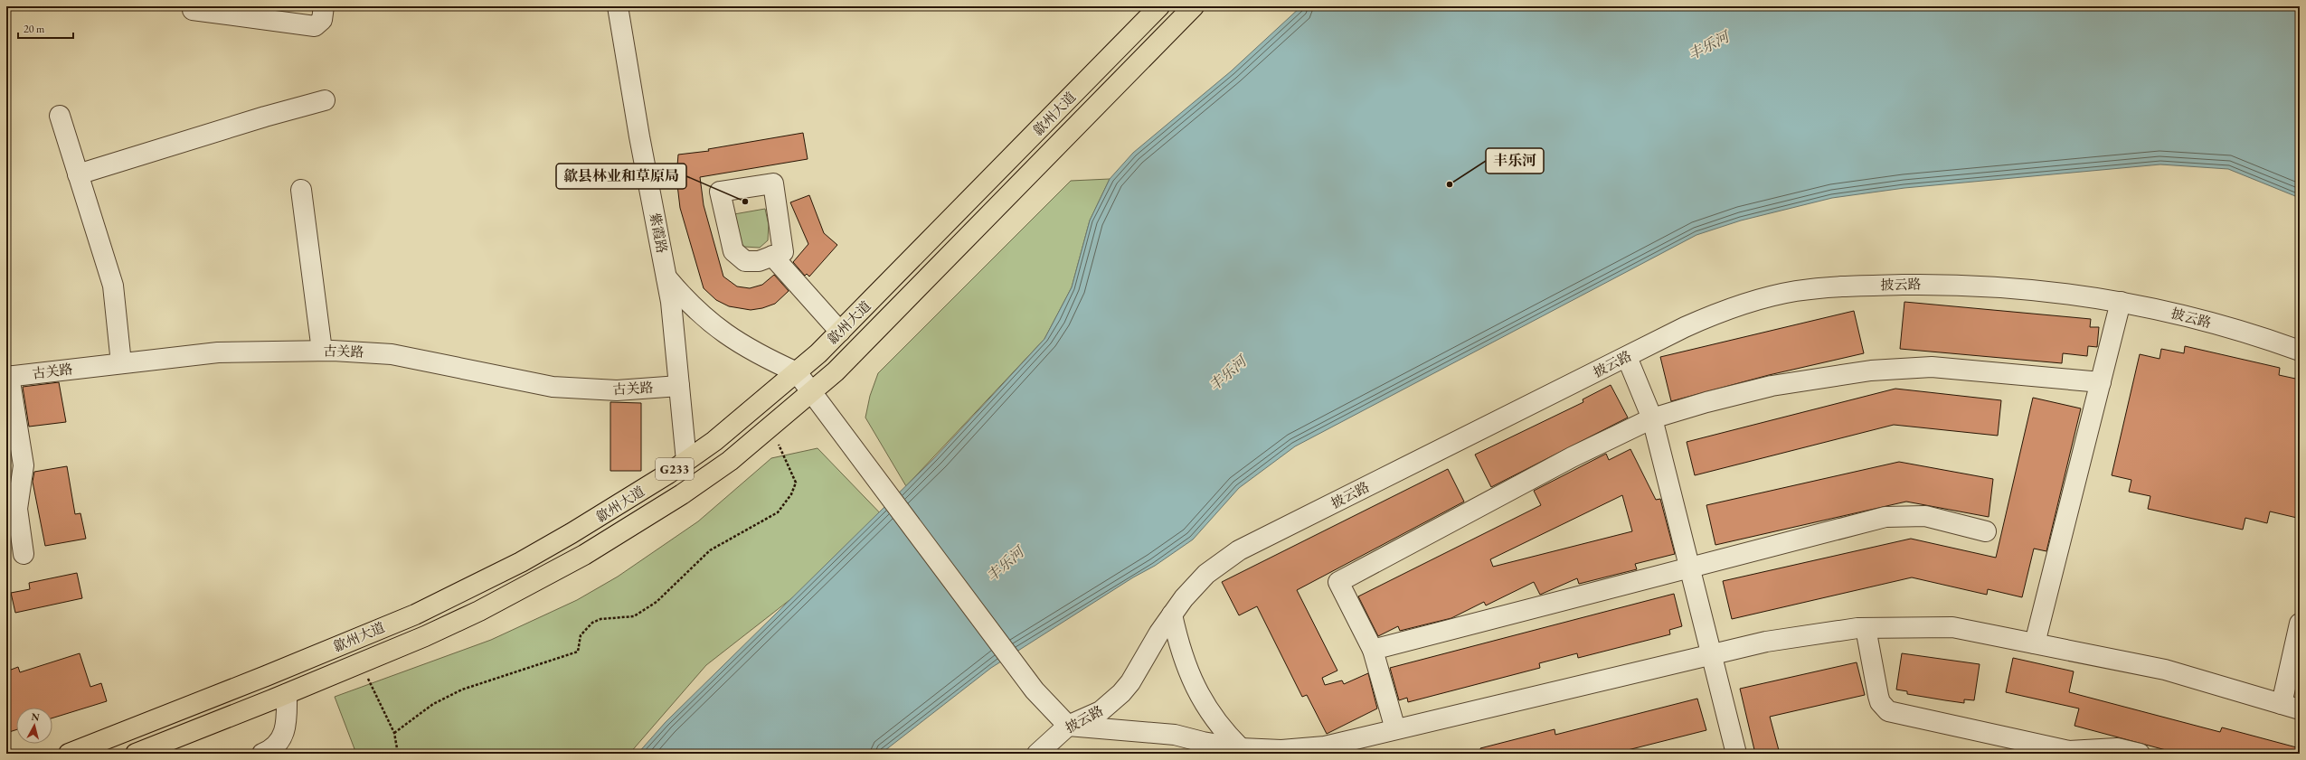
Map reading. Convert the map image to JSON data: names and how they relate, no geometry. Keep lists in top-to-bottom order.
{
  "streets": {
    "highway": ["歙州大道", "G233"],
    "street": ["紫霞路", "披云路", "古关路"]
  },
  "crossings": [
    ["歙州大道", "紫霞路"],
    ["紫霞路", "古关路"]
  ],
  "water": ["丰乐河"],
  "places": ["丰乐河", "歙县林业和草原局"],
  "scale_bar": "20 m",
  "north": "top"
}
